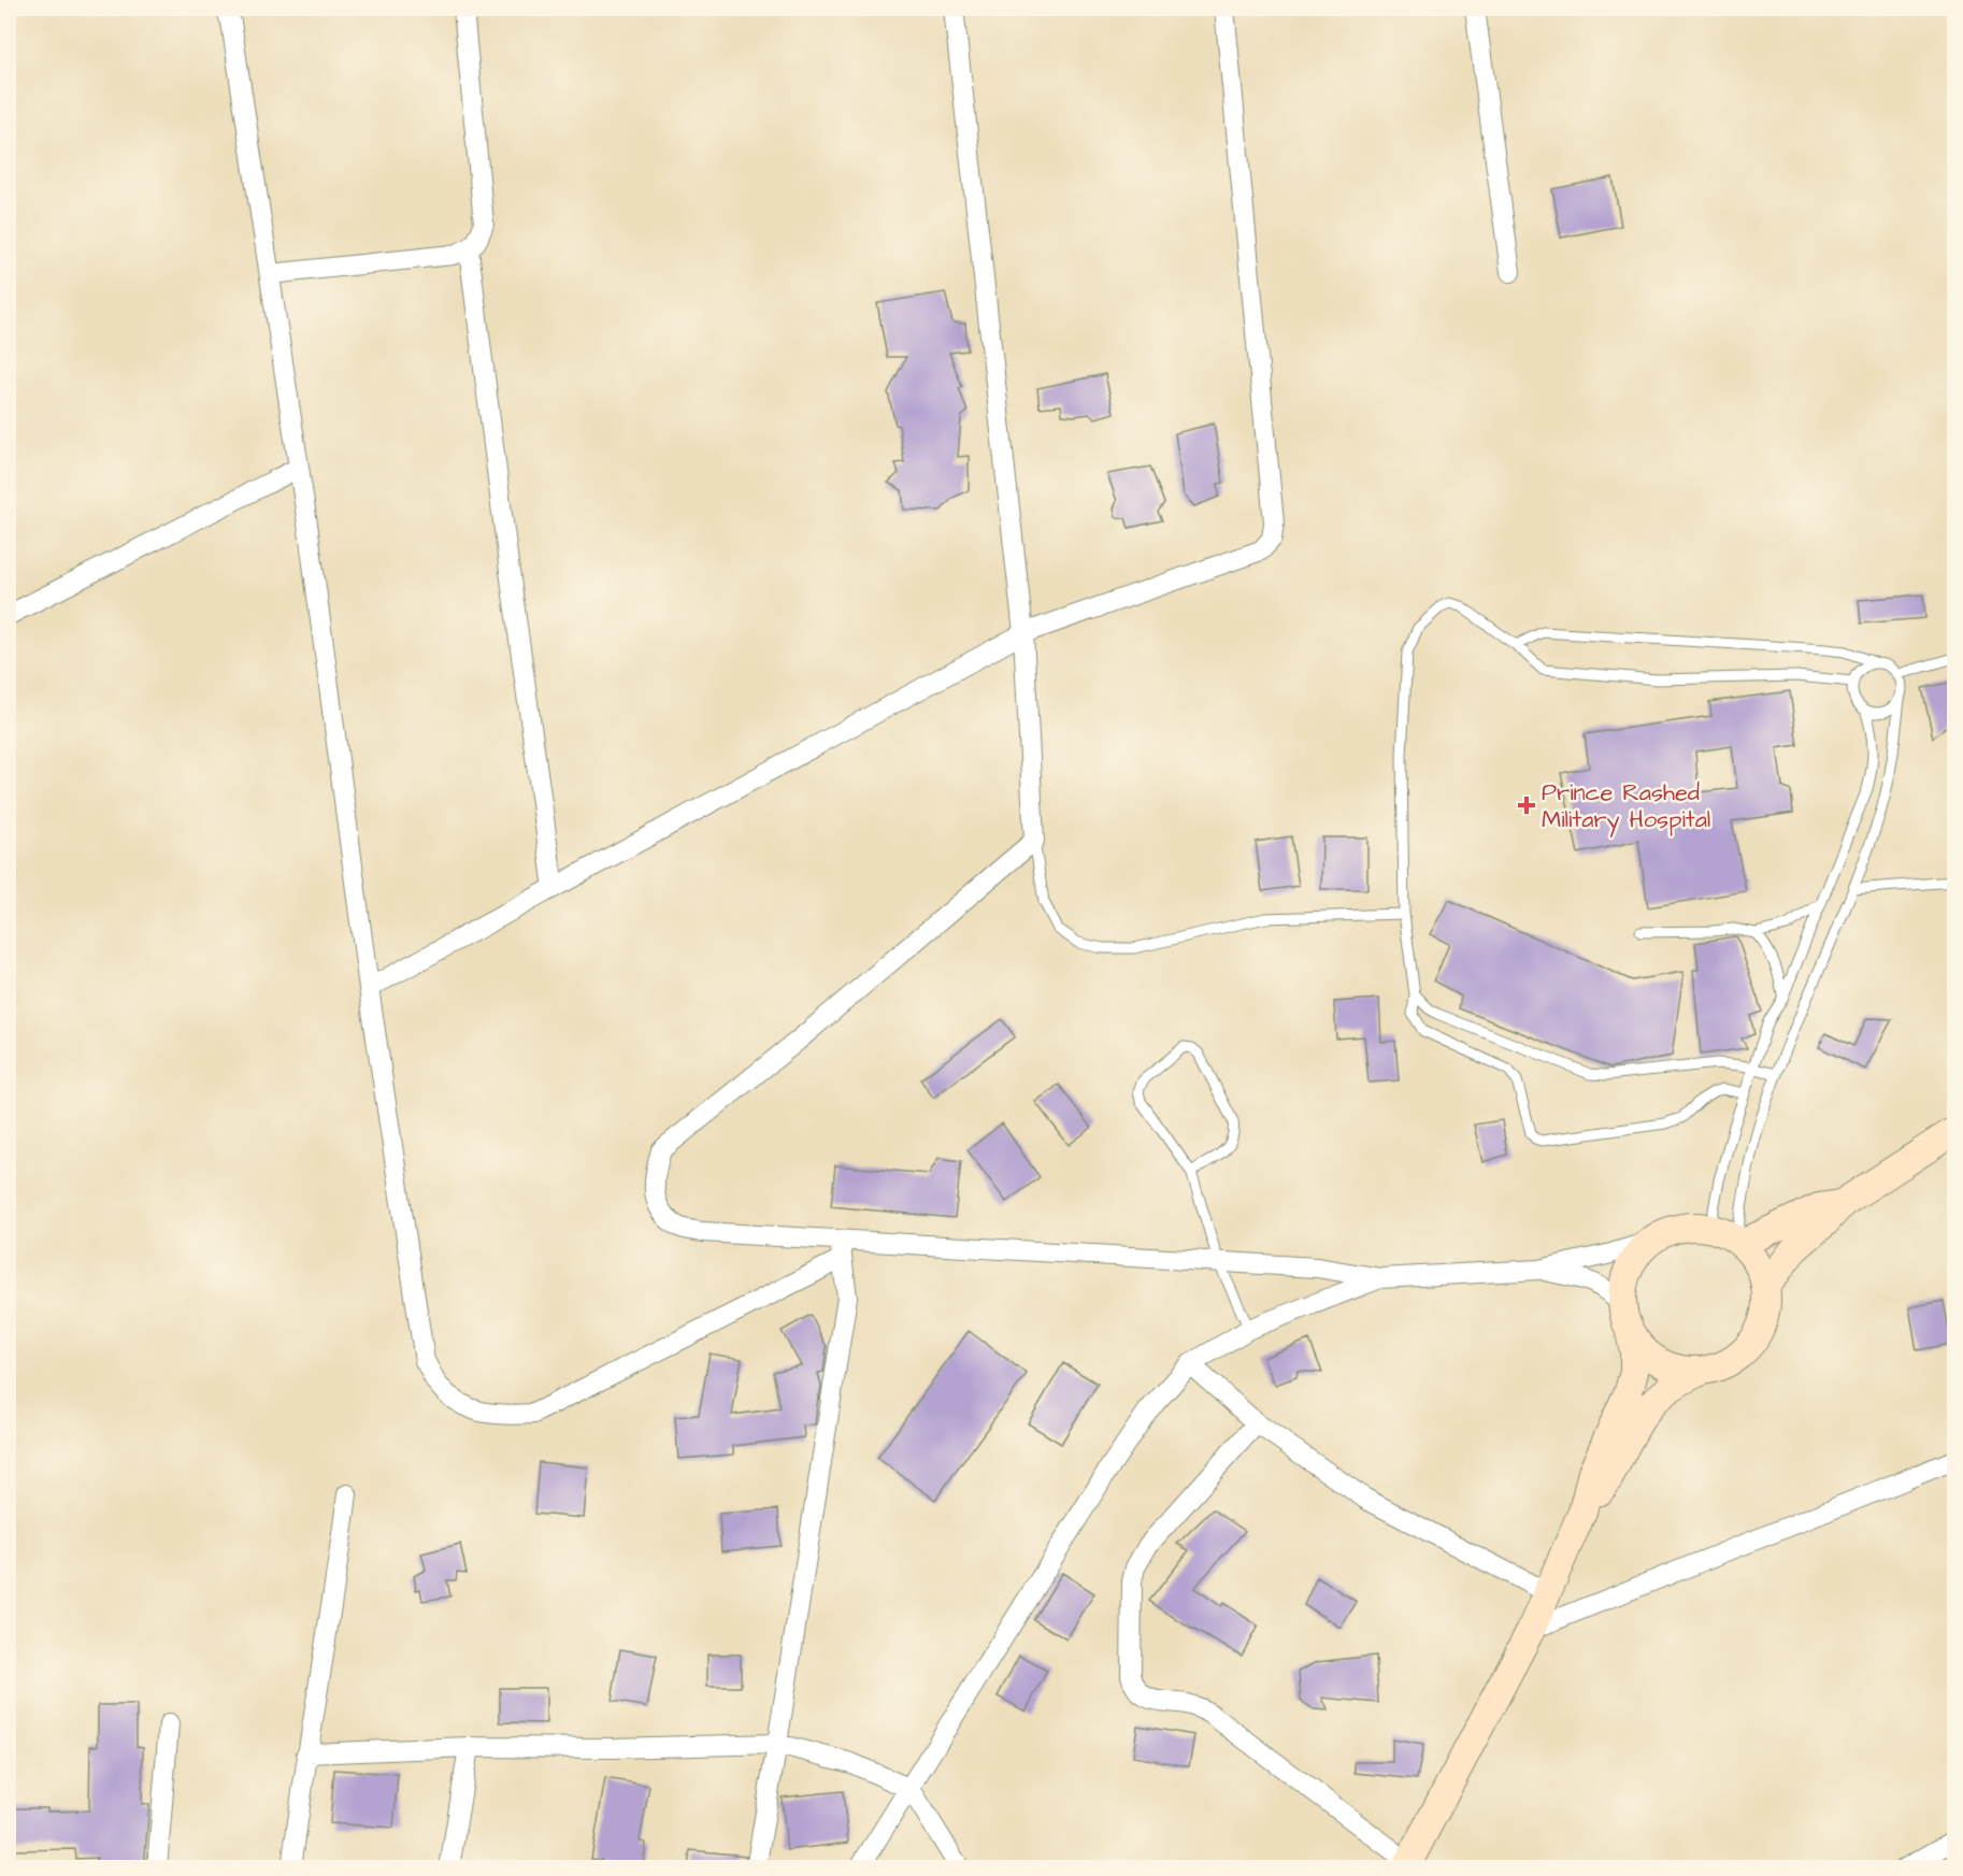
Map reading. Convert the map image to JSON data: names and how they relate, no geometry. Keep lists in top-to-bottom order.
{
  "places": {
    "health": ["Prince Rashed Military Hospital"]
  }
}
